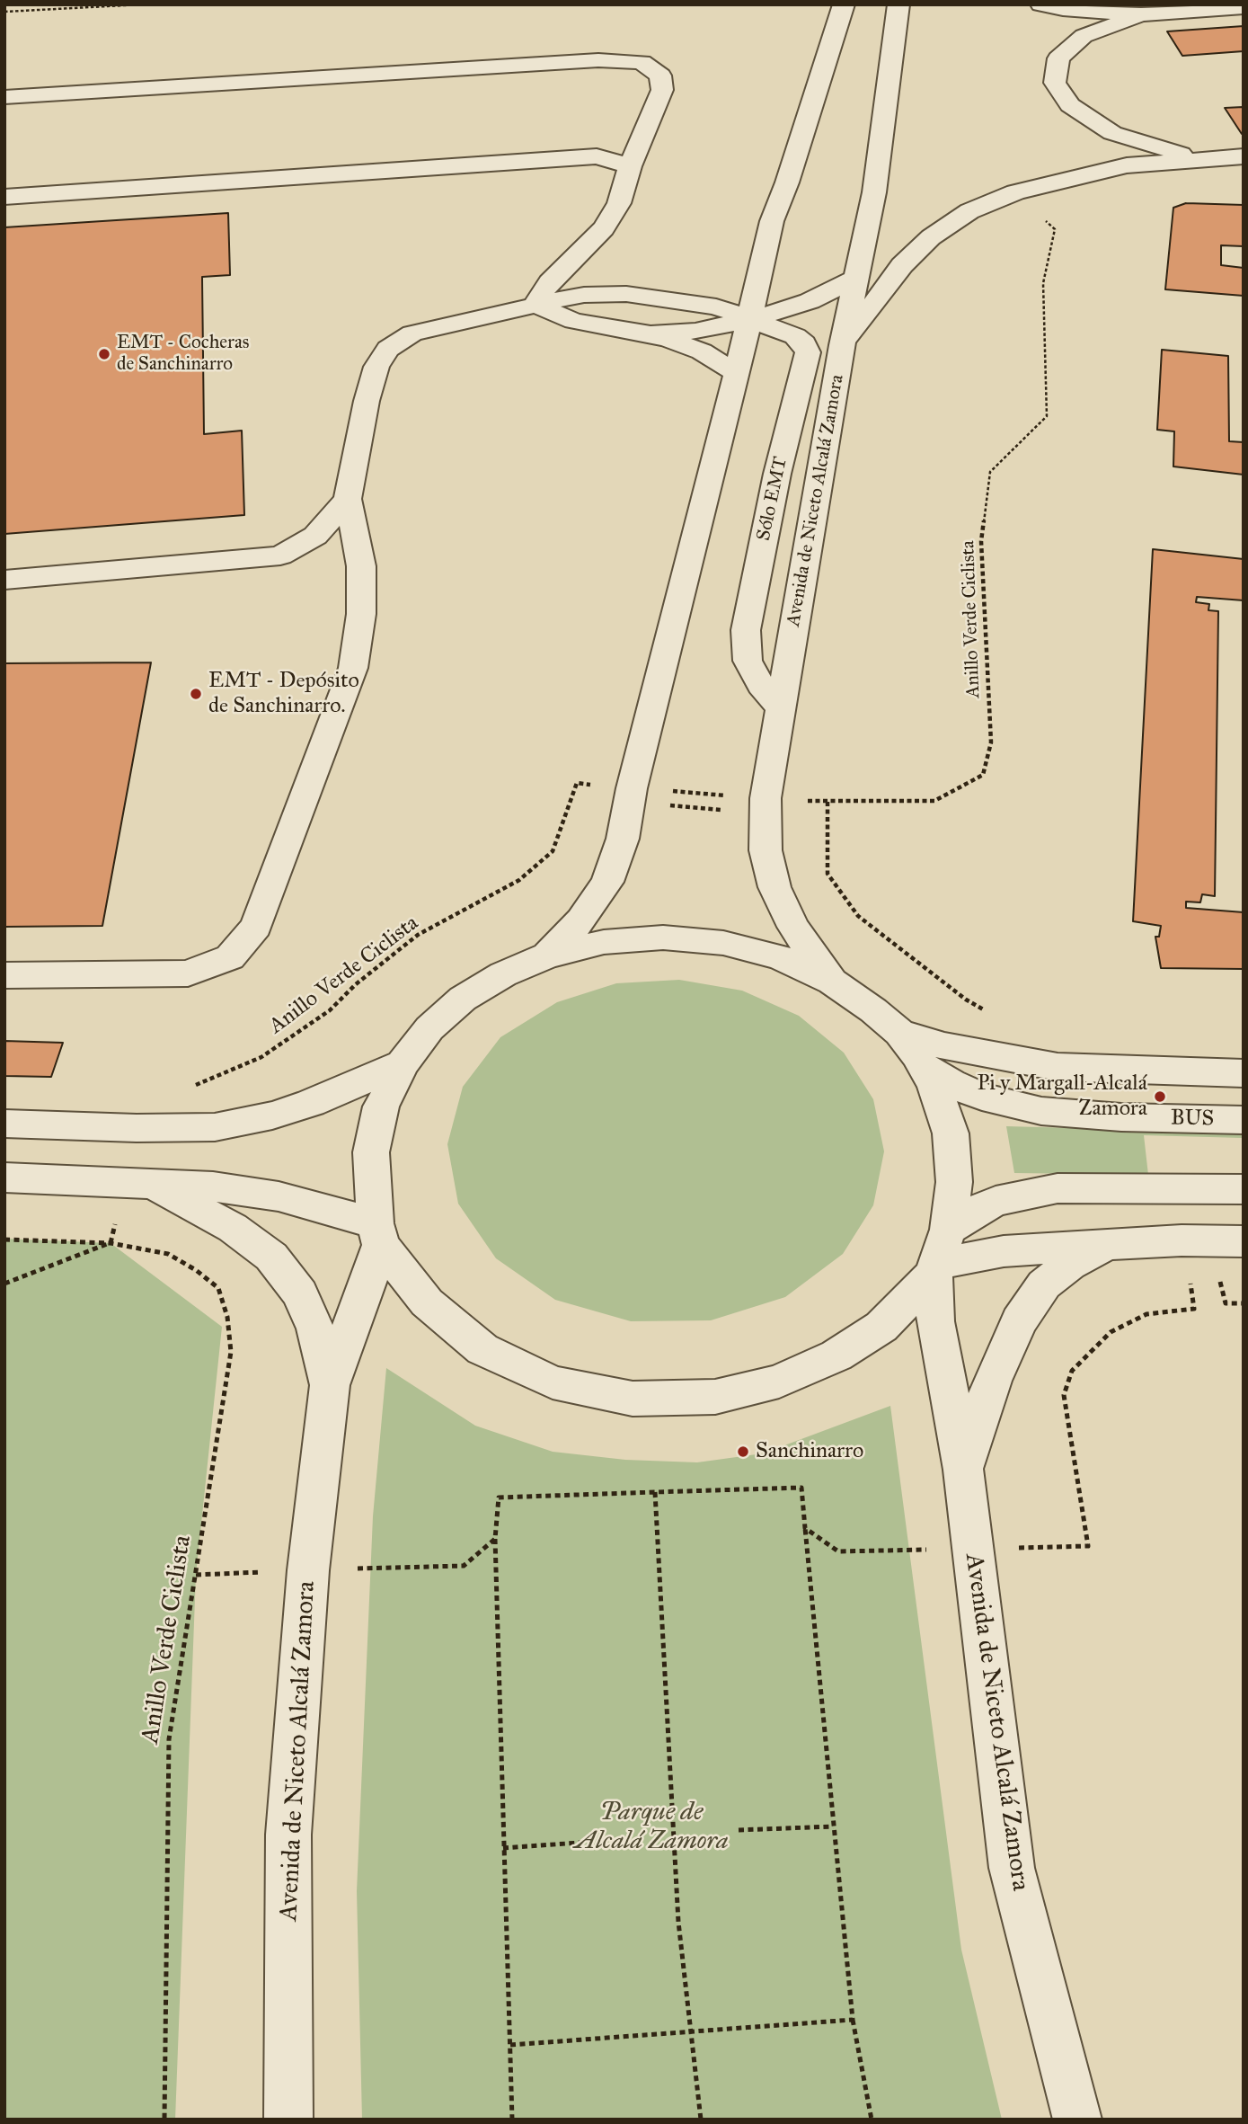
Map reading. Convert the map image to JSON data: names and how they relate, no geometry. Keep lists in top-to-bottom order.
{
  "streets": {
    "street": ["Sólo EMT", "Avenida de Niceto Alcalá Zamora", "BUS"],
    "path": ["Anillo Verde Ciclista"]
  },
  "crossings": [
    ["Sólo EMT", "Avenida de Niceto Alcalá Zamora"],
    ["Avenida de Niceto Alcalá Zamora", "BUS"]
  ],
  "parks": ["Parque de Alcalá Zamora"],
  "places": [
    "EMT - Cocheras de Sanchinarro",
    "EMT - Depósito de Sanchinarro.",
    "Pi y Margall-Alcalá Zamora",
    "Sanchinarro"
  ]
}
